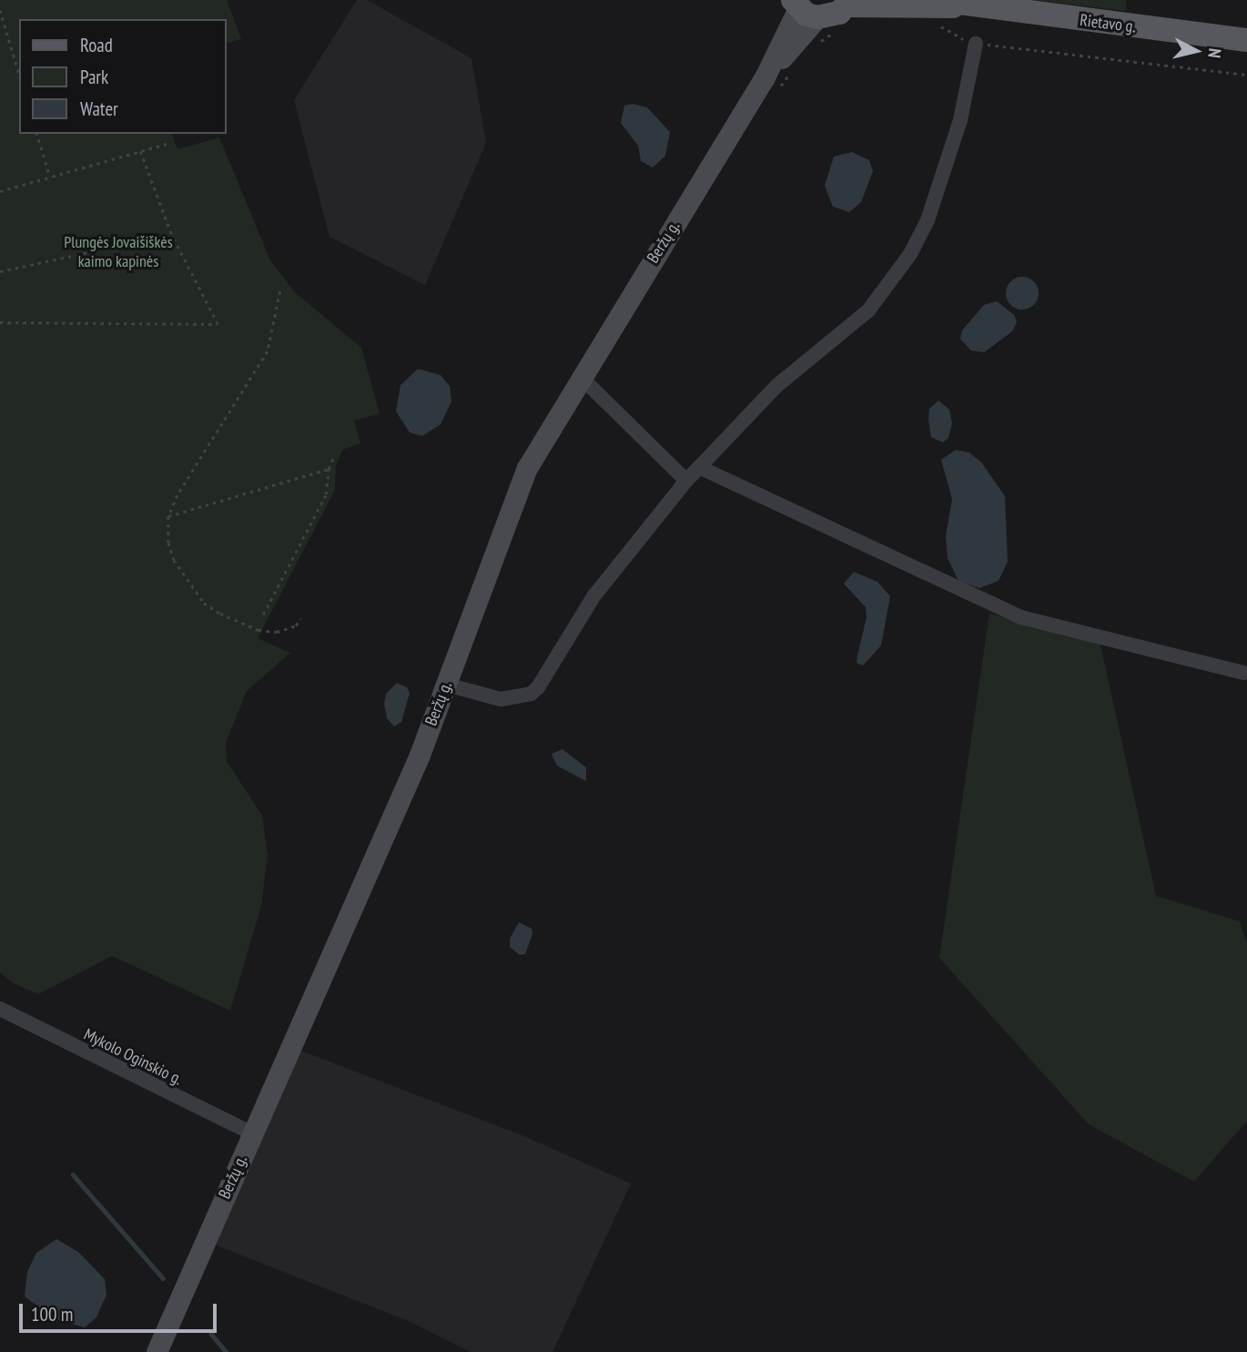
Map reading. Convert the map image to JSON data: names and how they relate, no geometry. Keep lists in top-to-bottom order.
{
  "streets": {
    "main road": ["Rietavo g.", "Beržų g."],
    "street": ["Mykolo Oginskio g."]
  },
  "crossings": [
    ["Rietavo g.", "Beržų g."],
    ["Beržų g.", "Mykolo Oginskio g."]
  ],
  "parks": ["Plungės Jovaišiškės kaimo kapinės"],
  "legend": ["Road", "Park", "Water"],
  "scale_bar": "100 m",
  "north": "right"
}
